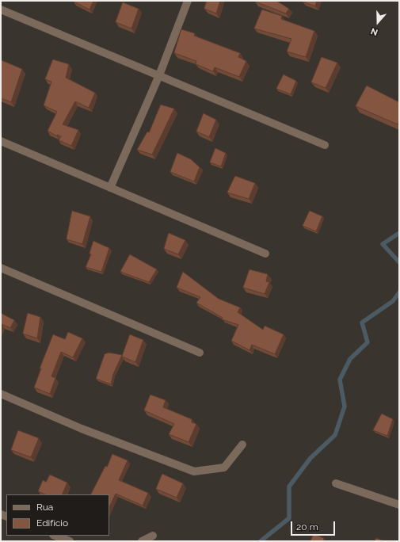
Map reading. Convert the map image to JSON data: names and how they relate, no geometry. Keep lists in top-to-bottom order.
{
  "legend": ["Rua", "Edifício"],
  "scale_bar": "20 m",
  "north": "bottom"
}
